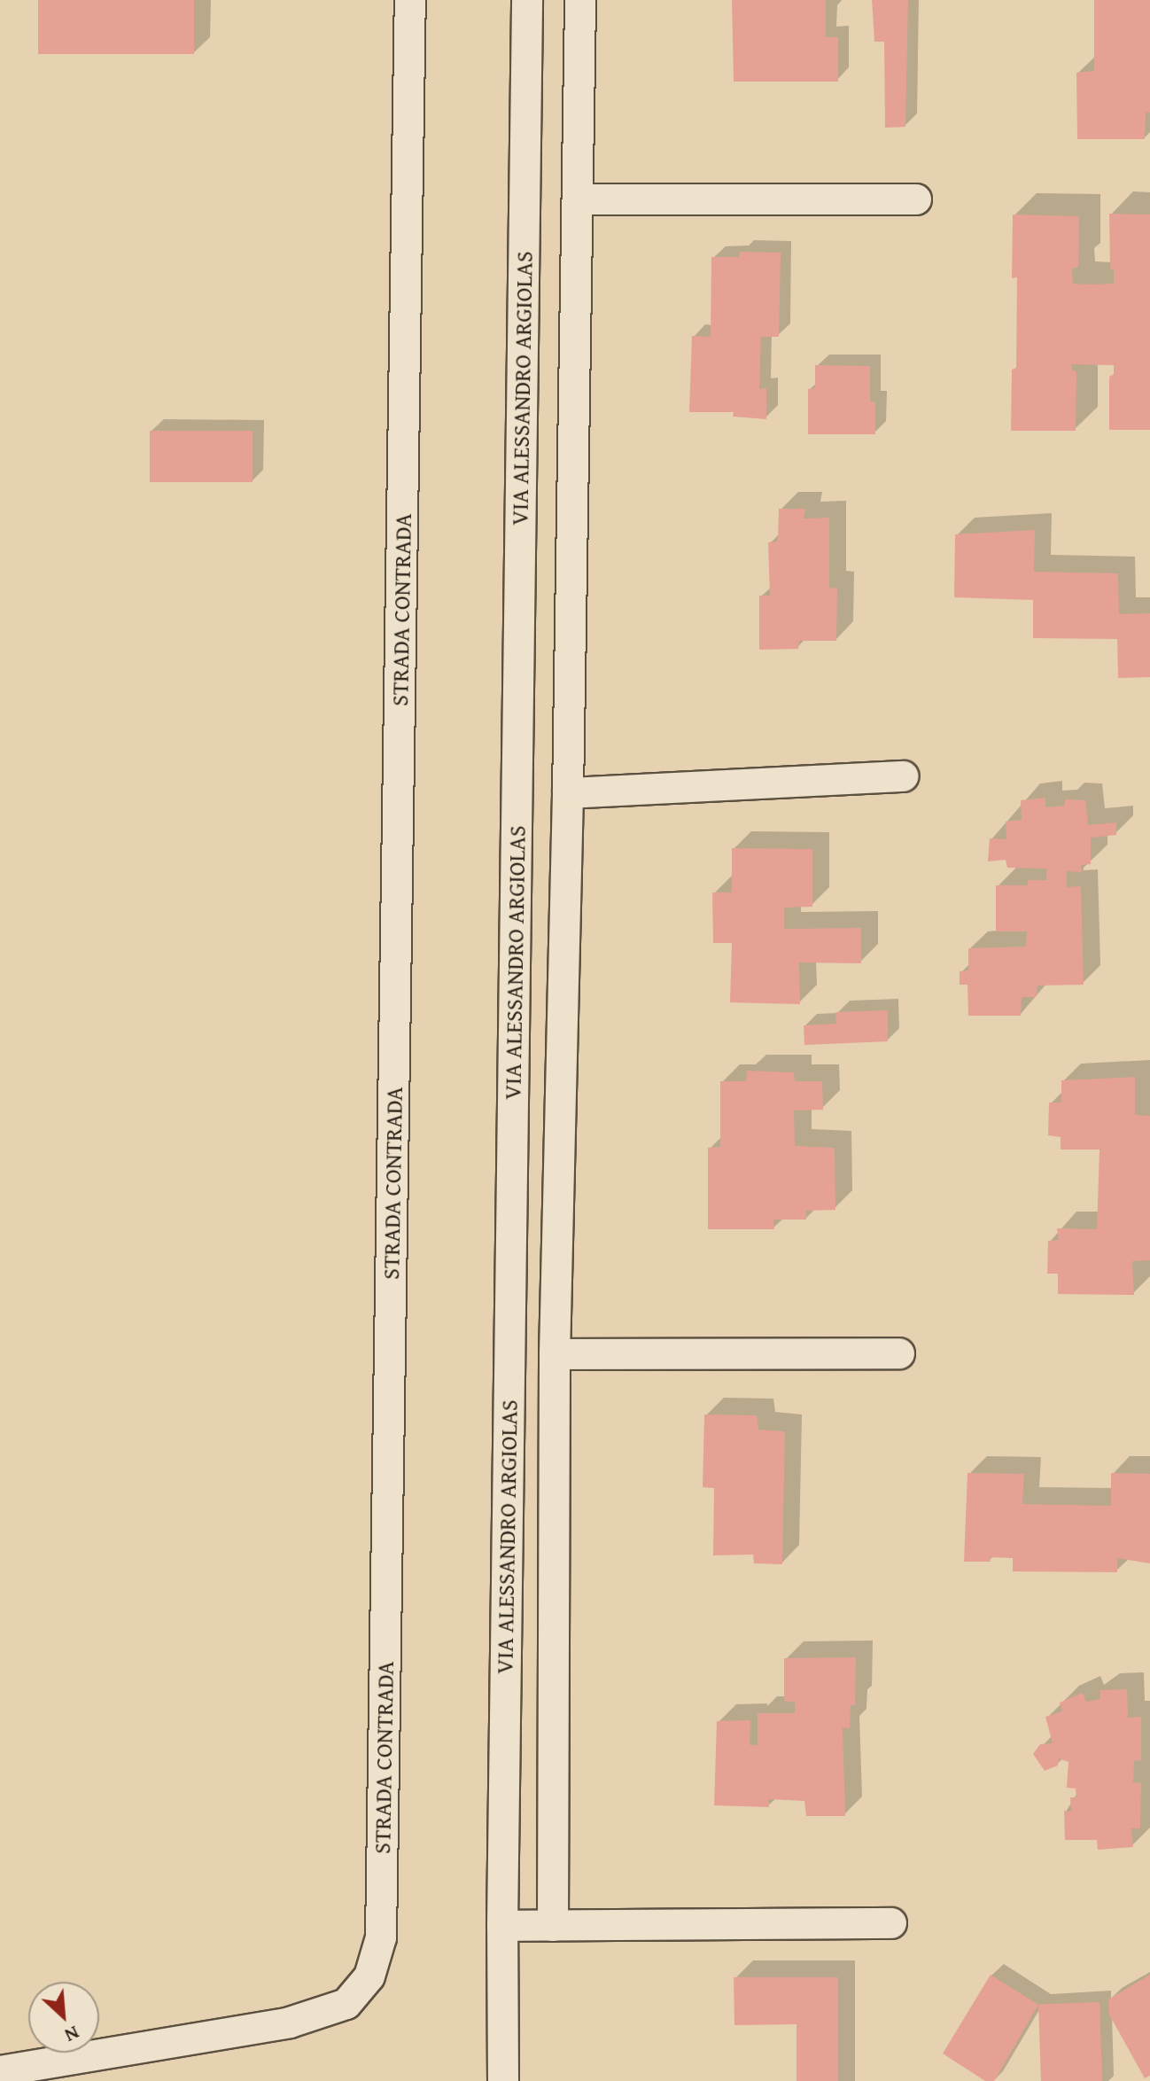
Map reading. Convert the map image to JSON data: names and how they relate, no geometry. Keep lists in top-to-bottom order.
{
  "streets": {
    "street": ["VIA ALESSANDRO ARGIOLAS", "STRADA CONTRADA"]
  },
  "north": "bottom right"
}
